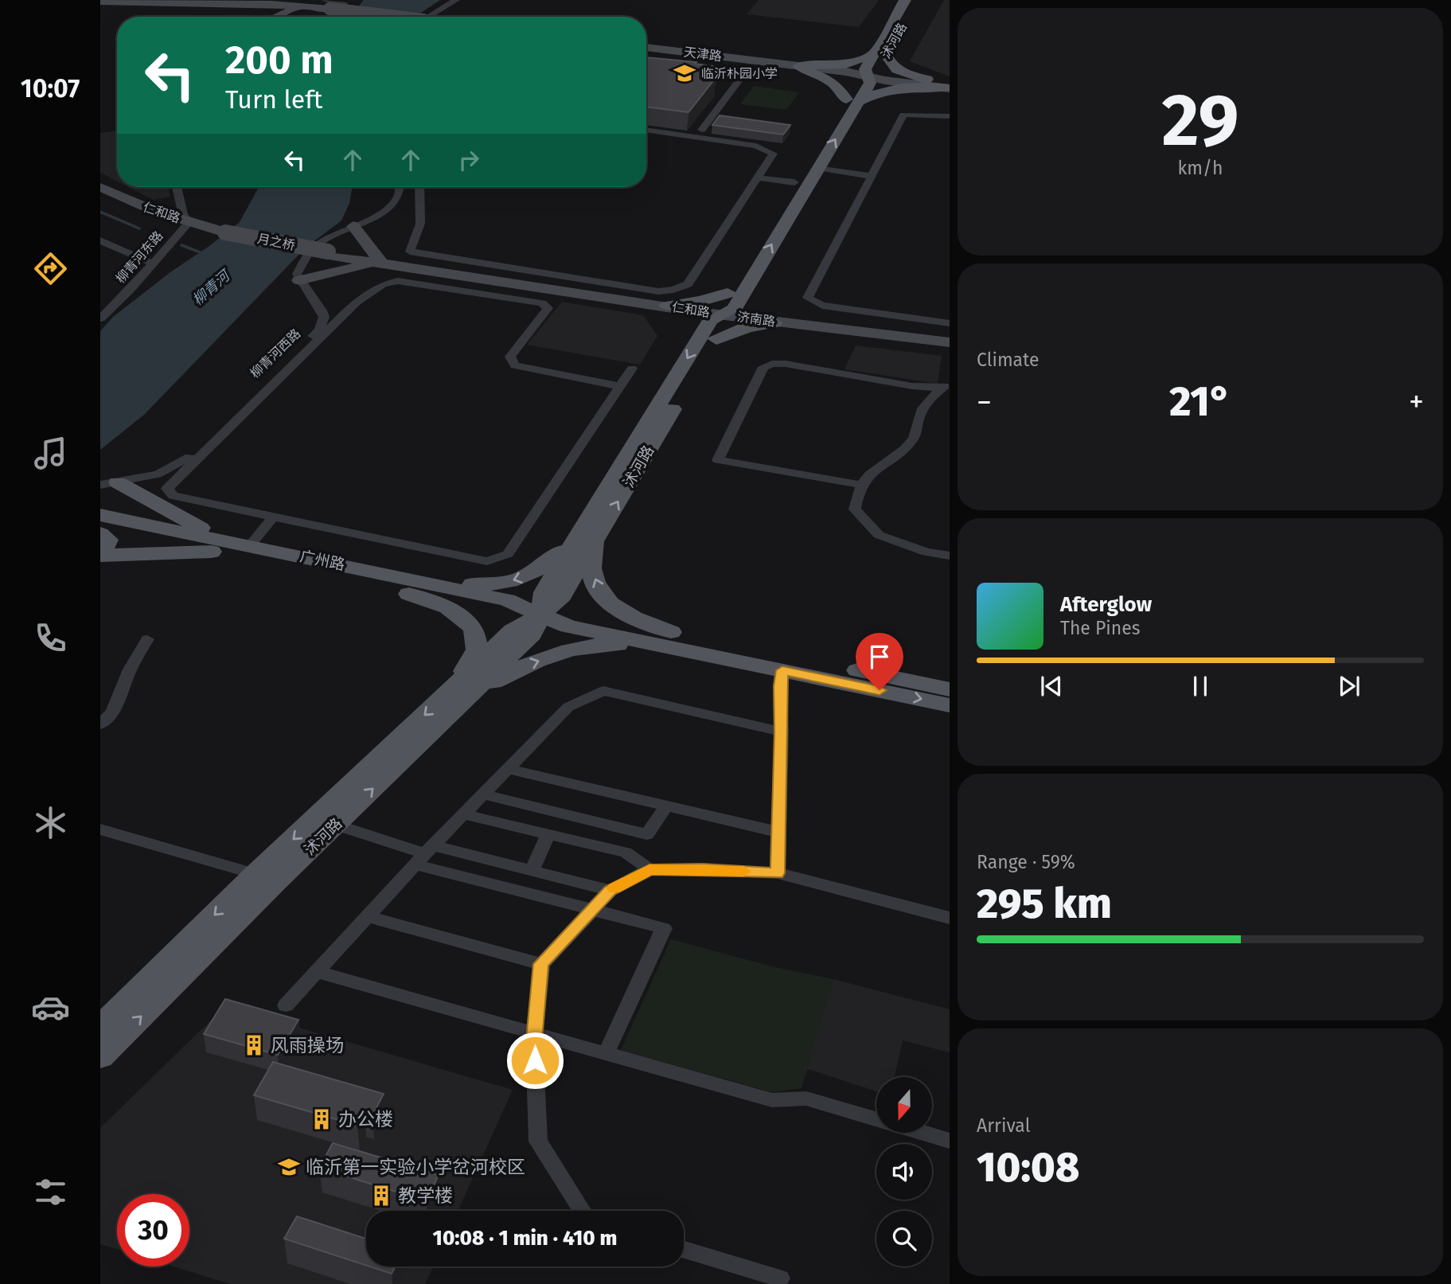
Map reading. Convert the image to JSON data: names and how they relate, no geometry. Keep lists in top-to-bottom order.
{
  "streets": {
    "main road": [
      "沭河路",
      "天津路",
      "仁和路",
      "月之桥",
      "济南路",
      "广州路"
    ],
    "street": ["柳青河东路", "柳青河西路"]
  },
  "crossings": [
    ["沭河路", "天津路"],
    ["沭河路", "仁和路"],
    ["沭河路", "济南路"],
    ["沭河路", "广州路"],
    ["仁和路", "月之桥"],
    ["仁和路", "柳青河东路"],
    ["仁和路", "济南路"]
  ],
  "water": ["柳青河"],
  "places": {
    "school or university": ["临沂朴园小学", "临沂第一实验小学岔河校区"],
    "building": ["风雨操场", "办公楼", "教学楼"]
  },
  "north": "bottom",
  "page": {
    "tabs": "10:07",
    "tile": [
      ["29", "km/h"],
      "Climate",
      ["Range · 59%", "295 km"],
      ["Arrival", "10:08"]
    ],
    "turn": ["200 m", "Turn left"],
    "heat": ["−", "21°", "+"],
    "song": ["Afterglow", "The Pines"],
    "limit": "30",
    "trip": "10:08 · 1 min · 410 m"
  }
}
